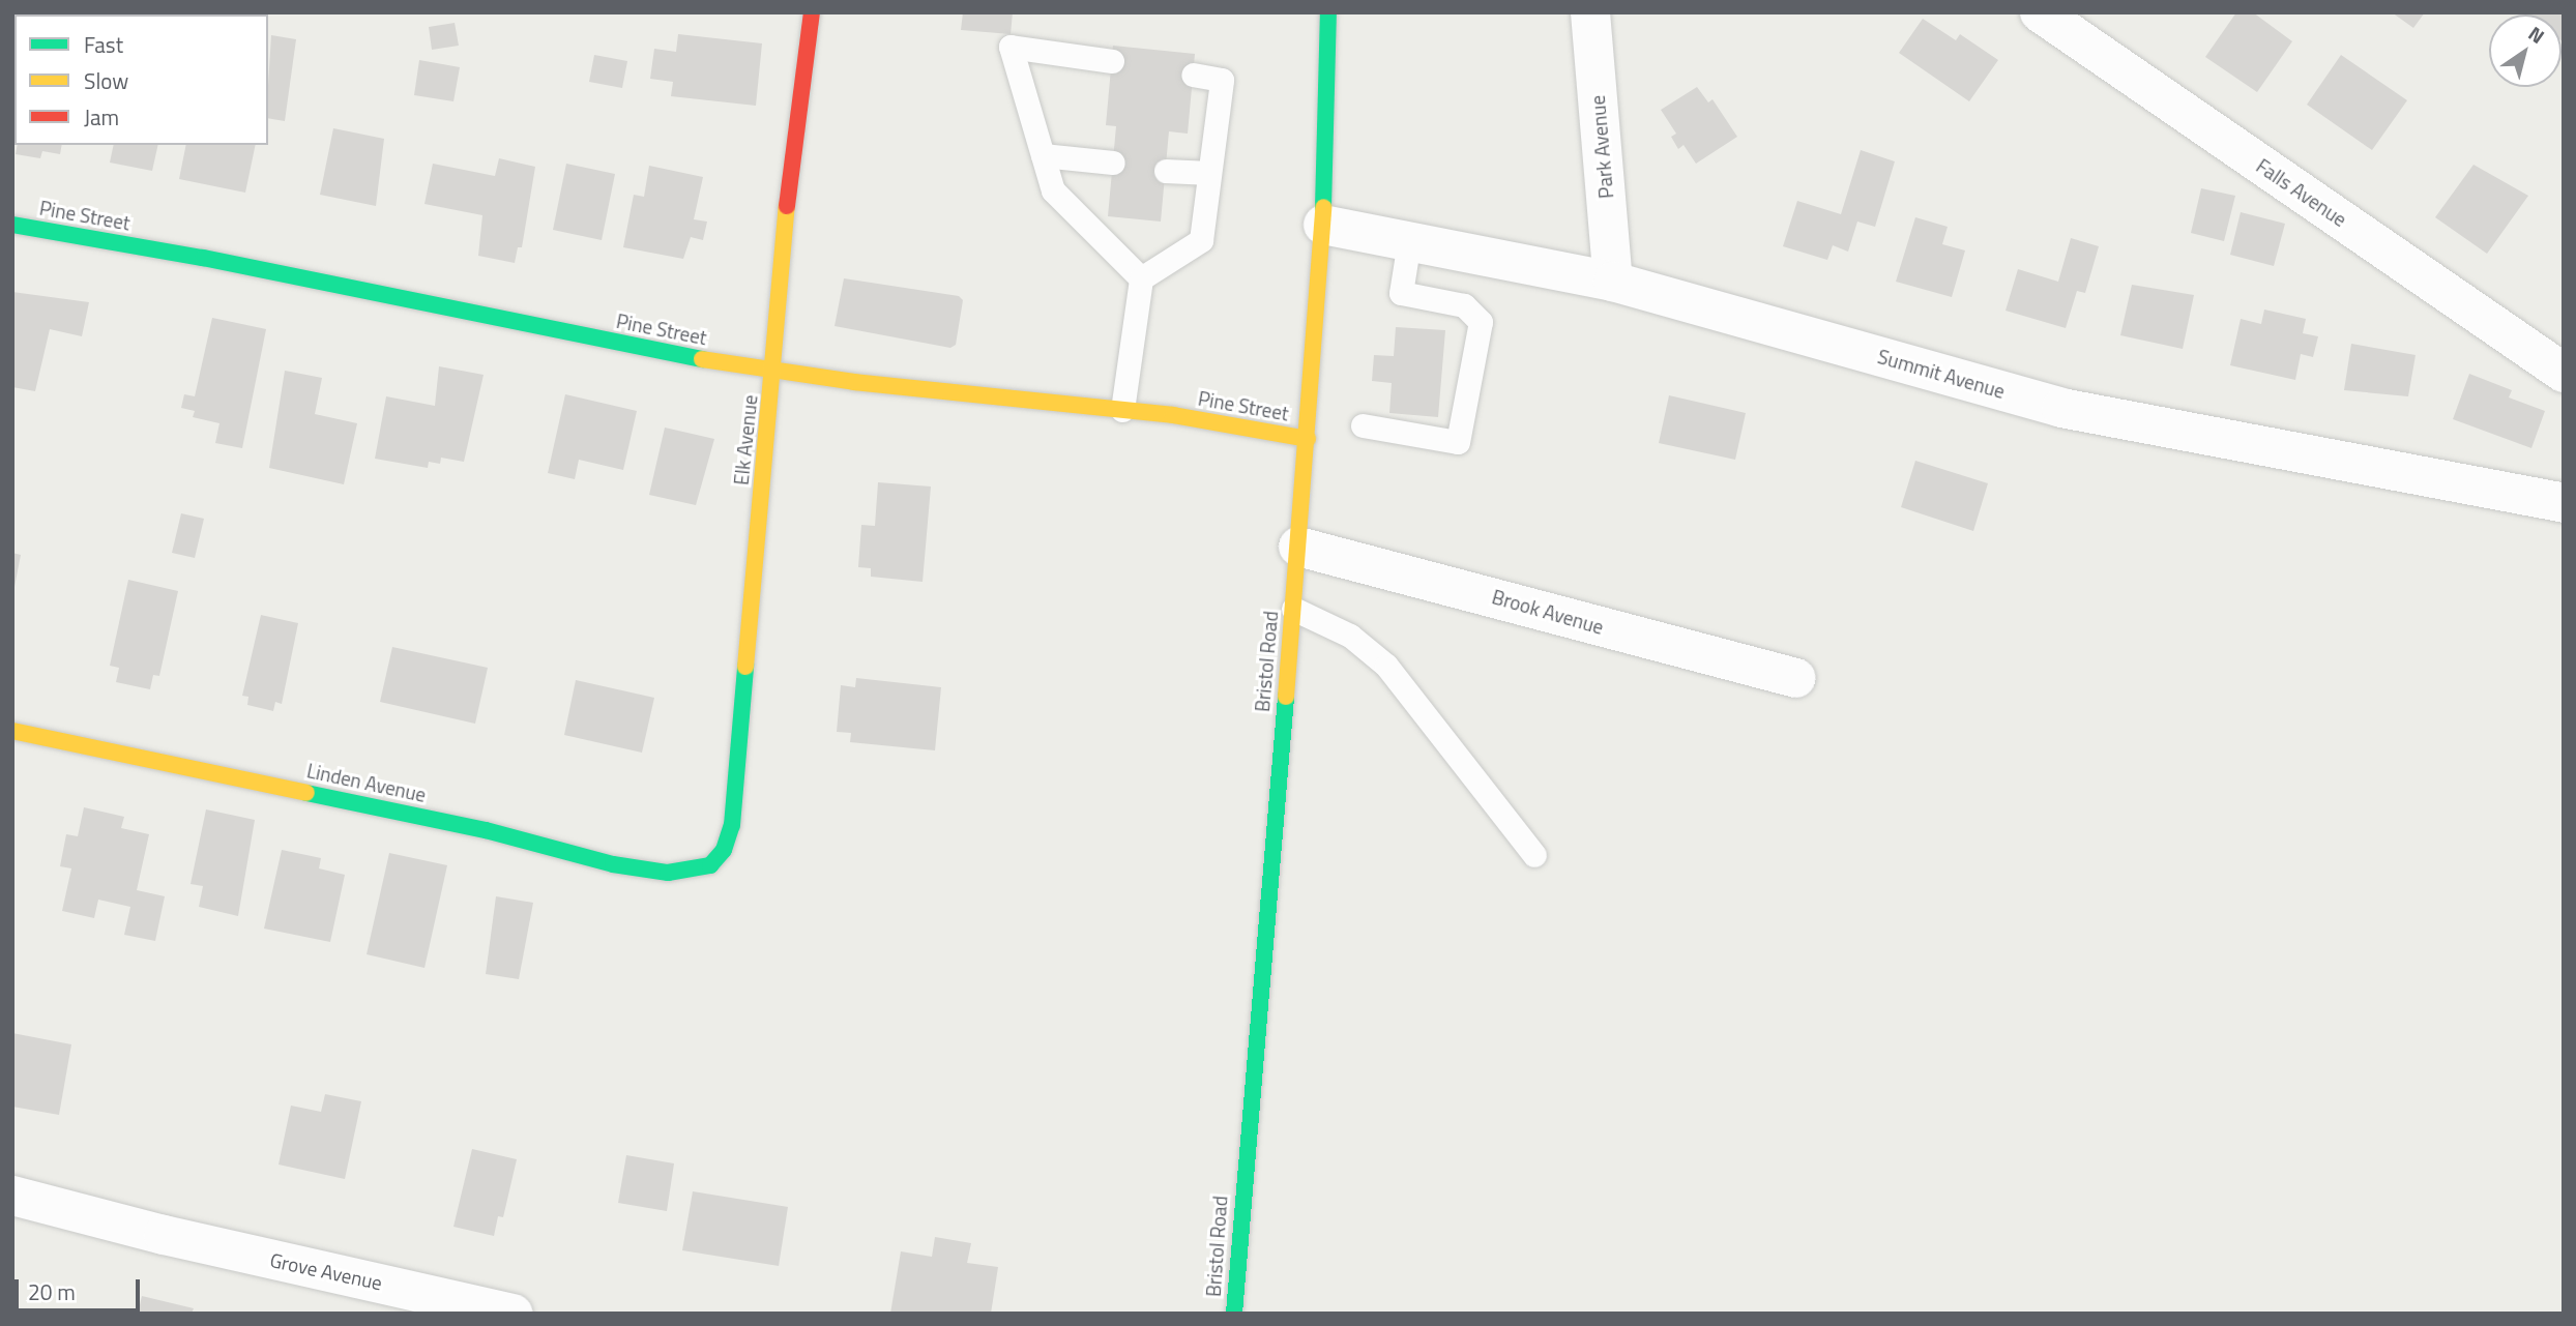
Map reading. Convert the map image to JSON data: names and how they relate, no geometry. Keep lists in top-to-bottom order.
{
  "streets": {
    "street": [
      "Park Avenue",
      "Falls Avenue",
      "Pine Street",
      "Summit Avenue",
      "Elk Avenue",
      "Brook Avenue",
      "Bristol Road",
      "Linden Avenue",
      "Grove Avenue"
    ]
  },
  "crossings": [
    ["Park Avenue", "Summit Avenue"],
    ["Pine Street", "Elk Avenue"],
    ["Pine Street", "Bristol Road"],
    ["Summit Avenue", "Bristol Road"],
    ["Elk Avenue", "Linden Avenue"],
    ["Brook Avenue", "Bristol Road"]
  ],
  "legend": ["Fast", "Slow", "Jam"],
  "scale_bar": "20 m",
  "north": "top right"
}
